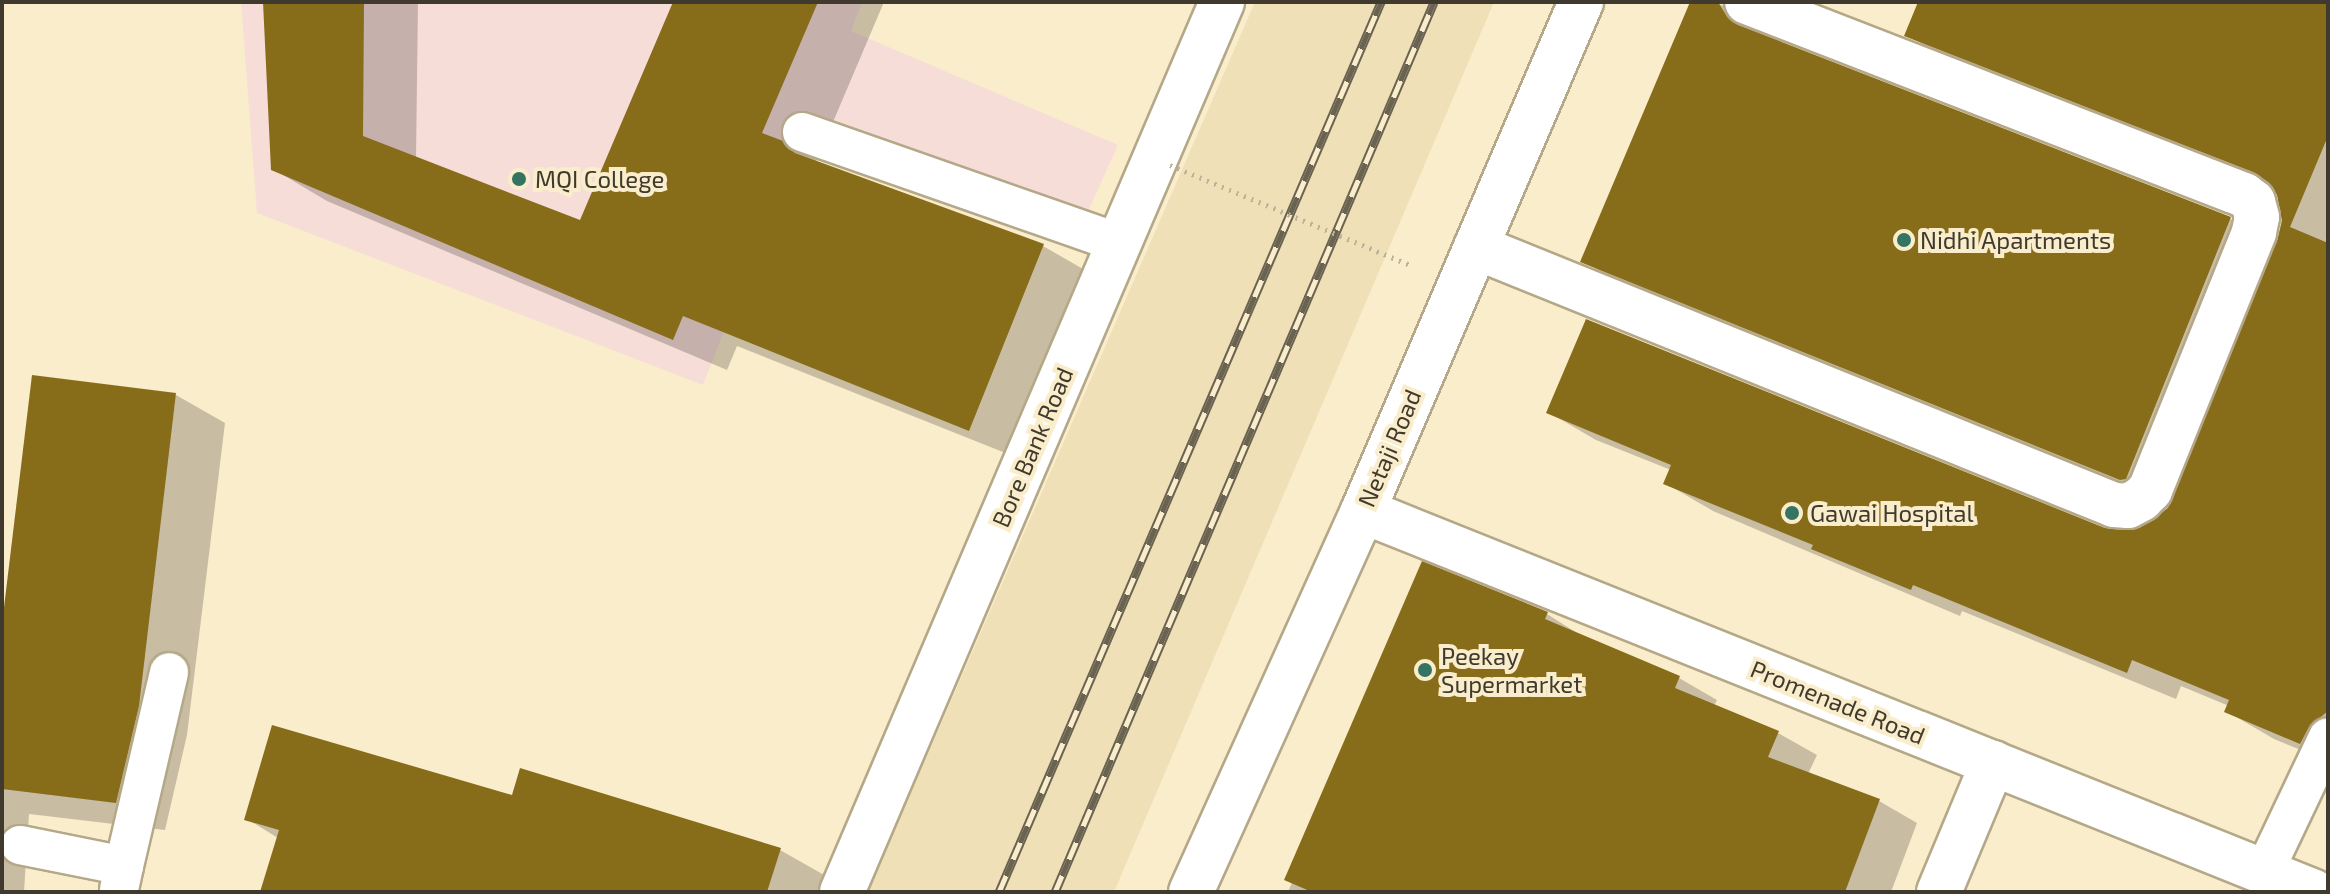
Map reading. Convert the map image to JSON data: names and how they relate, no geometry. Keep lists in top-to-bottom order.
{
  "streets": {
    "street": ["Bore Bank Road", "Netaji Road", "Promenade Road"]
  },
  "crossings": [
    ["Netaji Road", "Promenade Road"]
  ],
  "places": [
    "MQI College",
    "Nidhi Apartments",
    "Gawai Hospital",
    "Peekay Supermarket"
  ]
}
